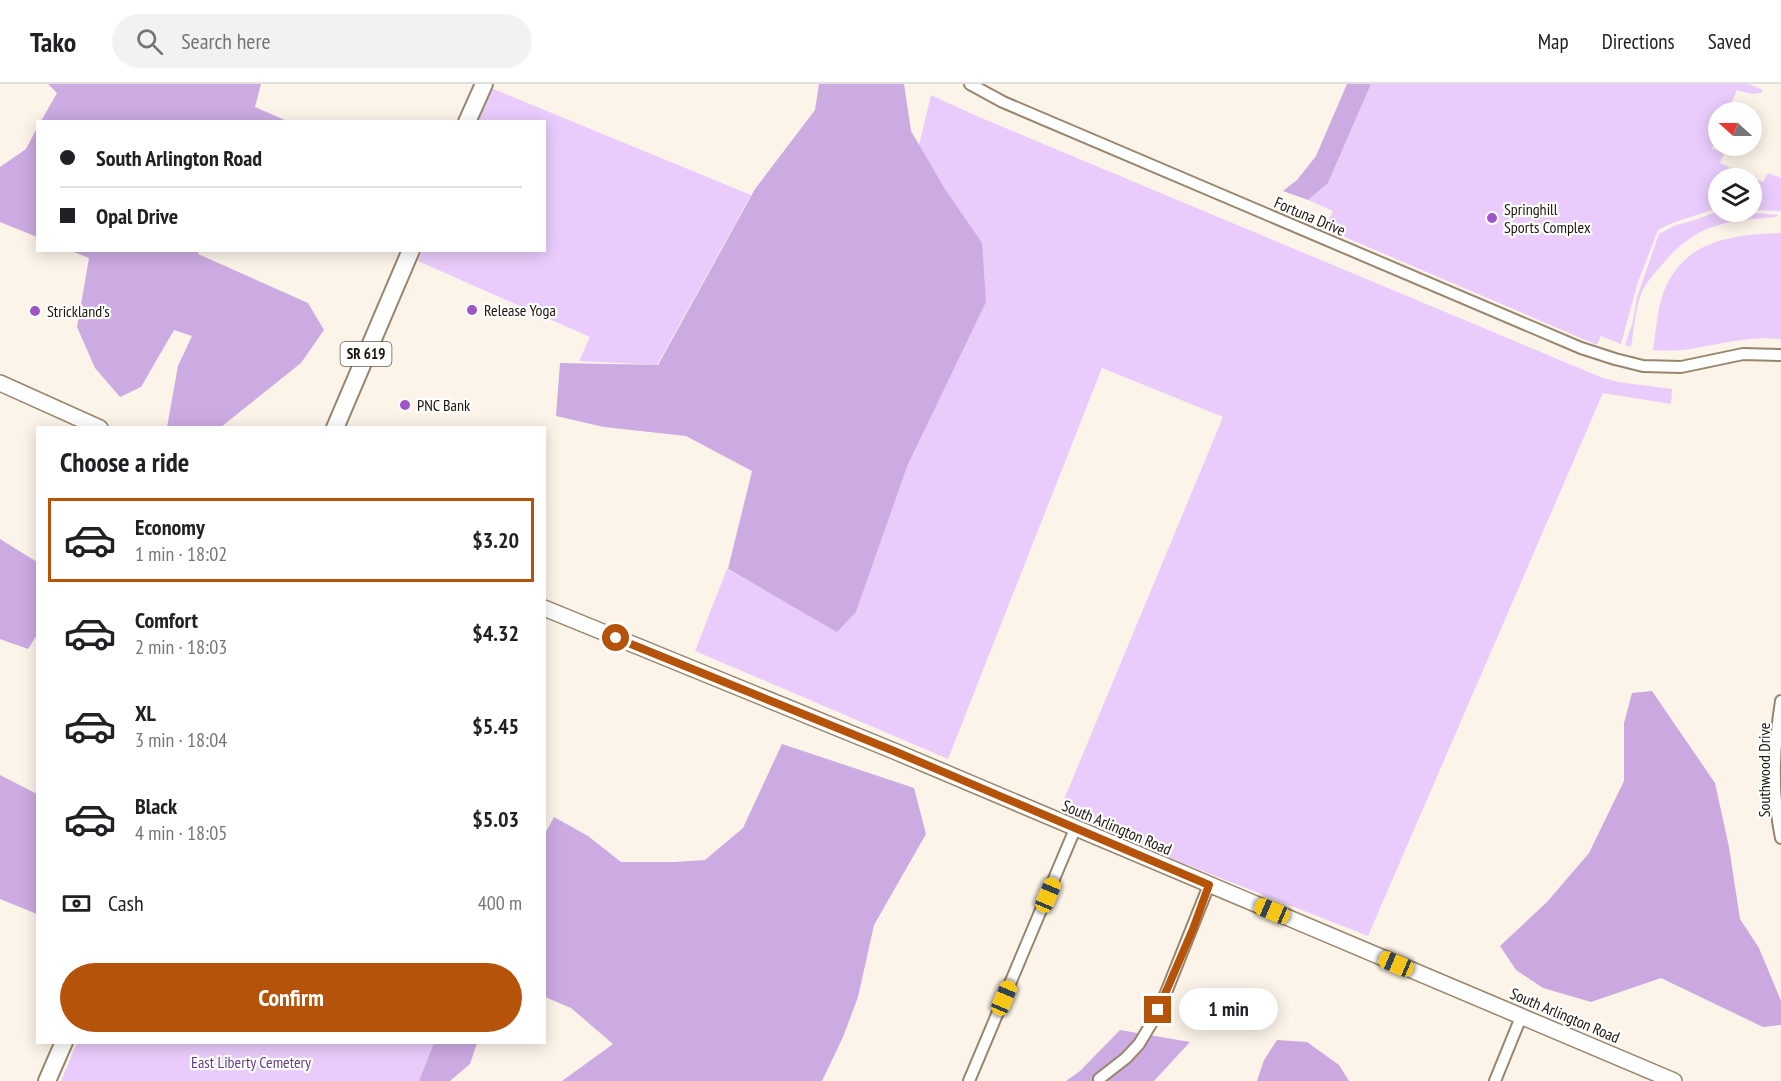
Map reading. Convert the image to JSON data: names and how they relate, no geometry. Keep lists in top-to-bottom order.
{
  "streets": {
    "main road": ["SR 619", "South Arlington Road"],
    "street": ["Fortuna Drive", "Southwood Drive"]
  },
  "parks": ["East Liberty Cemetery"],
  "places": [
    "Springhill Sports Complex",
    "Release Yoga",
    "Strickland's",
    "PNC Bank"
  ],
  "north": "left",
  "page": {
    "header": "Tako",
    "search": "Search here",
    "nav": ["Map", "Directions", "Saved"],
    "banner": ["South Arlington Road", "Opal Drive"],
    "heading": "Choose a ride",
    "list": [
      {
        "name": "Economy",
        "note": "1 min · 18:02",
        "value": "$3.20"
      },
      {
        "name": "Comfort",
        "note": "2 min · 18:03",
        "value": "$4.32"
      },
      {
        "name": "XL",
        "note": "3 min · 18:04",
        "value": "$5.45"
      },
      {
        "name": "Black",
        "note": "4 min · 18:05",
        "value": "$5.03"
      }
    ],
    "pay": ["Cash", "400 m"],
    "buttons": "Confirm",
    "bubble": "1 min"
  }
}
